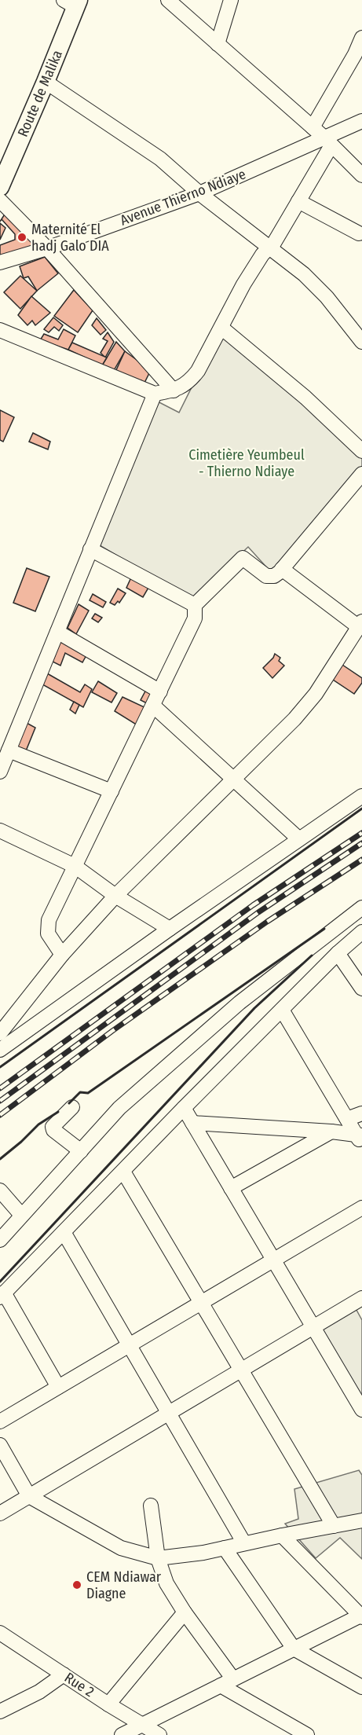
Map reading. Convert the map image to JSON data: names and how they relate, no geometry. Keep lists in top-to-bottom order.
{
  "streets": {
    "main road": ["Route de Malika"],
    "street": ["Avenue Thierno Ndiaye", "Rue 2"]
  },
  "parks": ["Cimetière Yeumbeul - Thierno Ndiaye"],
  "places": ["Maternité El hadj Galo DIA", "CEM Ndiawar Diagne"]
}
